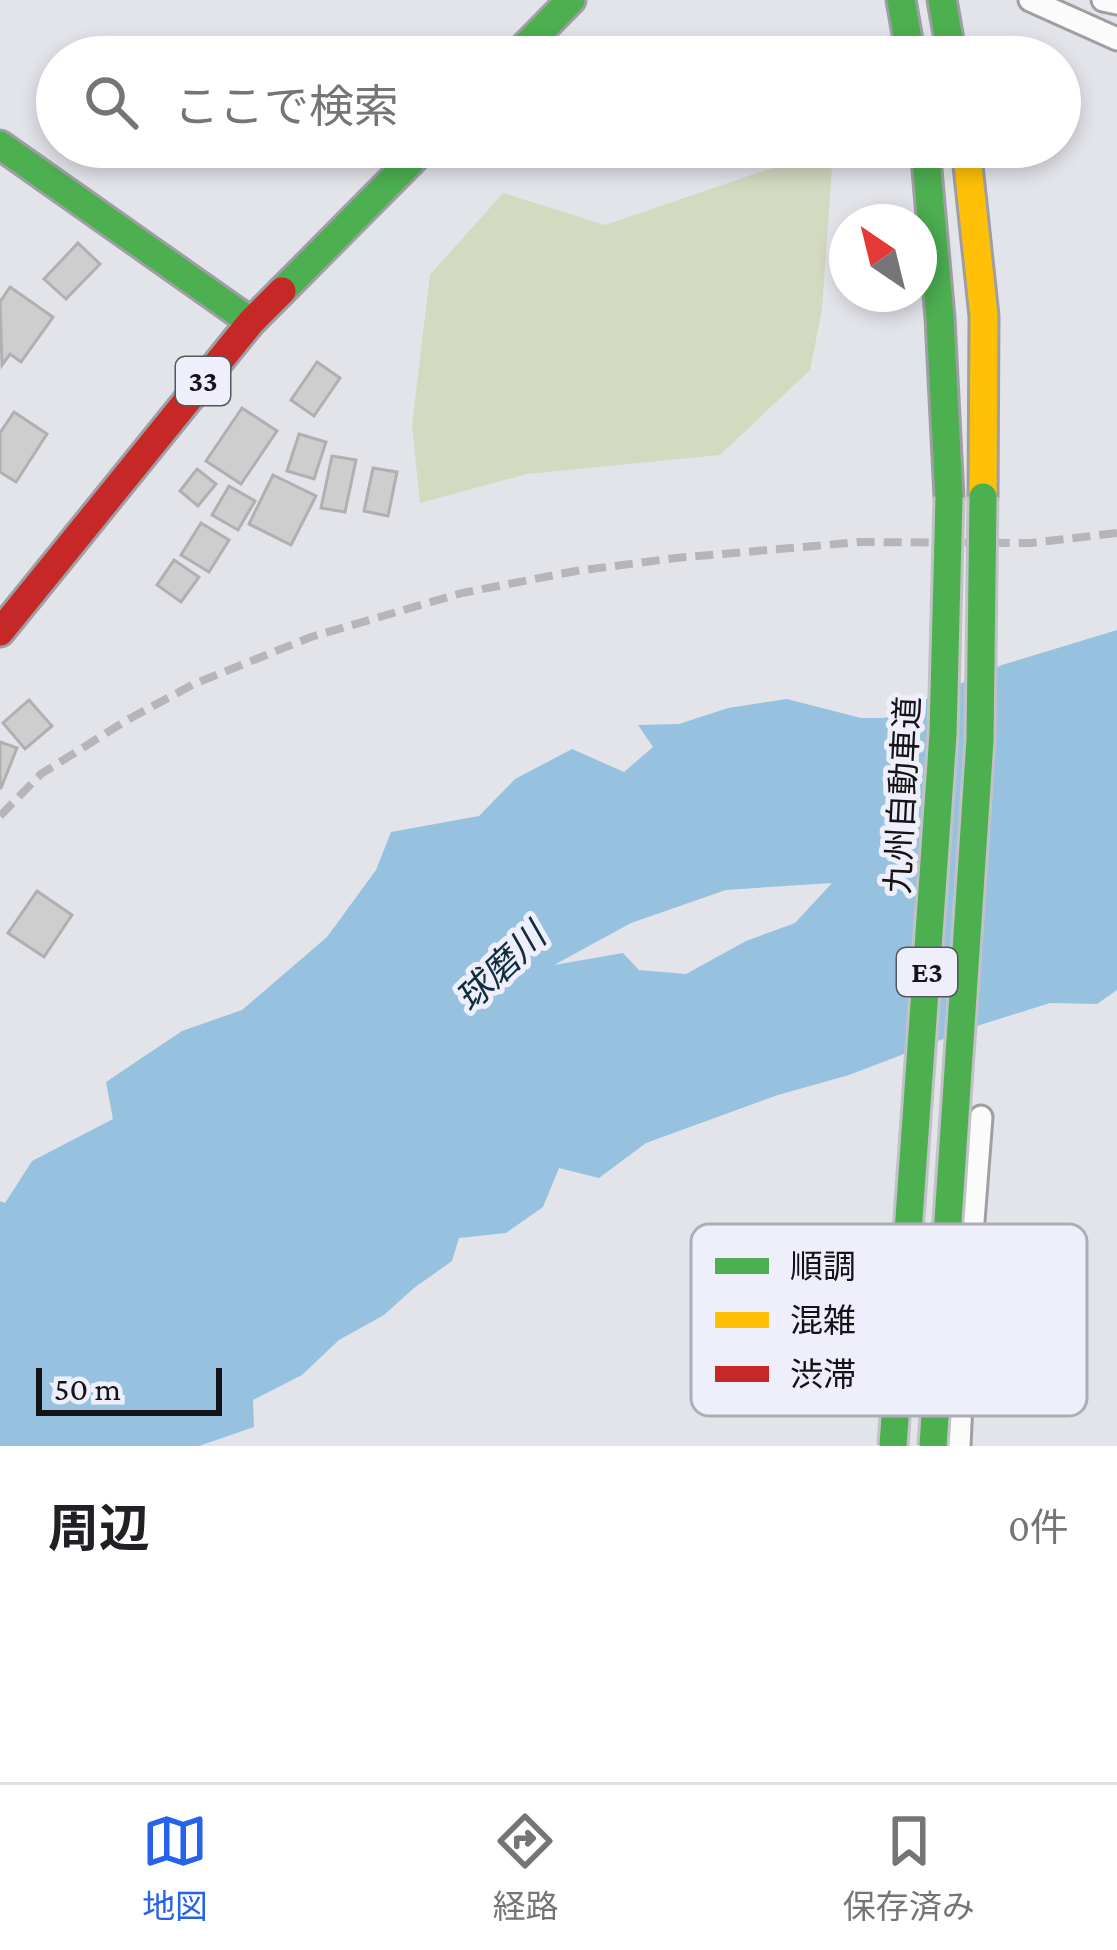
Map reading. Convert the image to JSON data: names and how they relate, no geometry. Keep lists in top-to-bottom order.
{
  "streets": {
    "main road": ["33", "九州自動車道", "E3"]
  },
  "water": ["球磨川"],
  "legend": ["順調", "混雑", "渋滞"],
  "scale_bar": "50 m",
  "north": "top left",
  "page": {
    "search": "ここで検索",
    "scale": "50 m",
    "heading": ["周辺", "0件"],
    "nav": ["地図", "経路", "保存済み"]
  }
}
